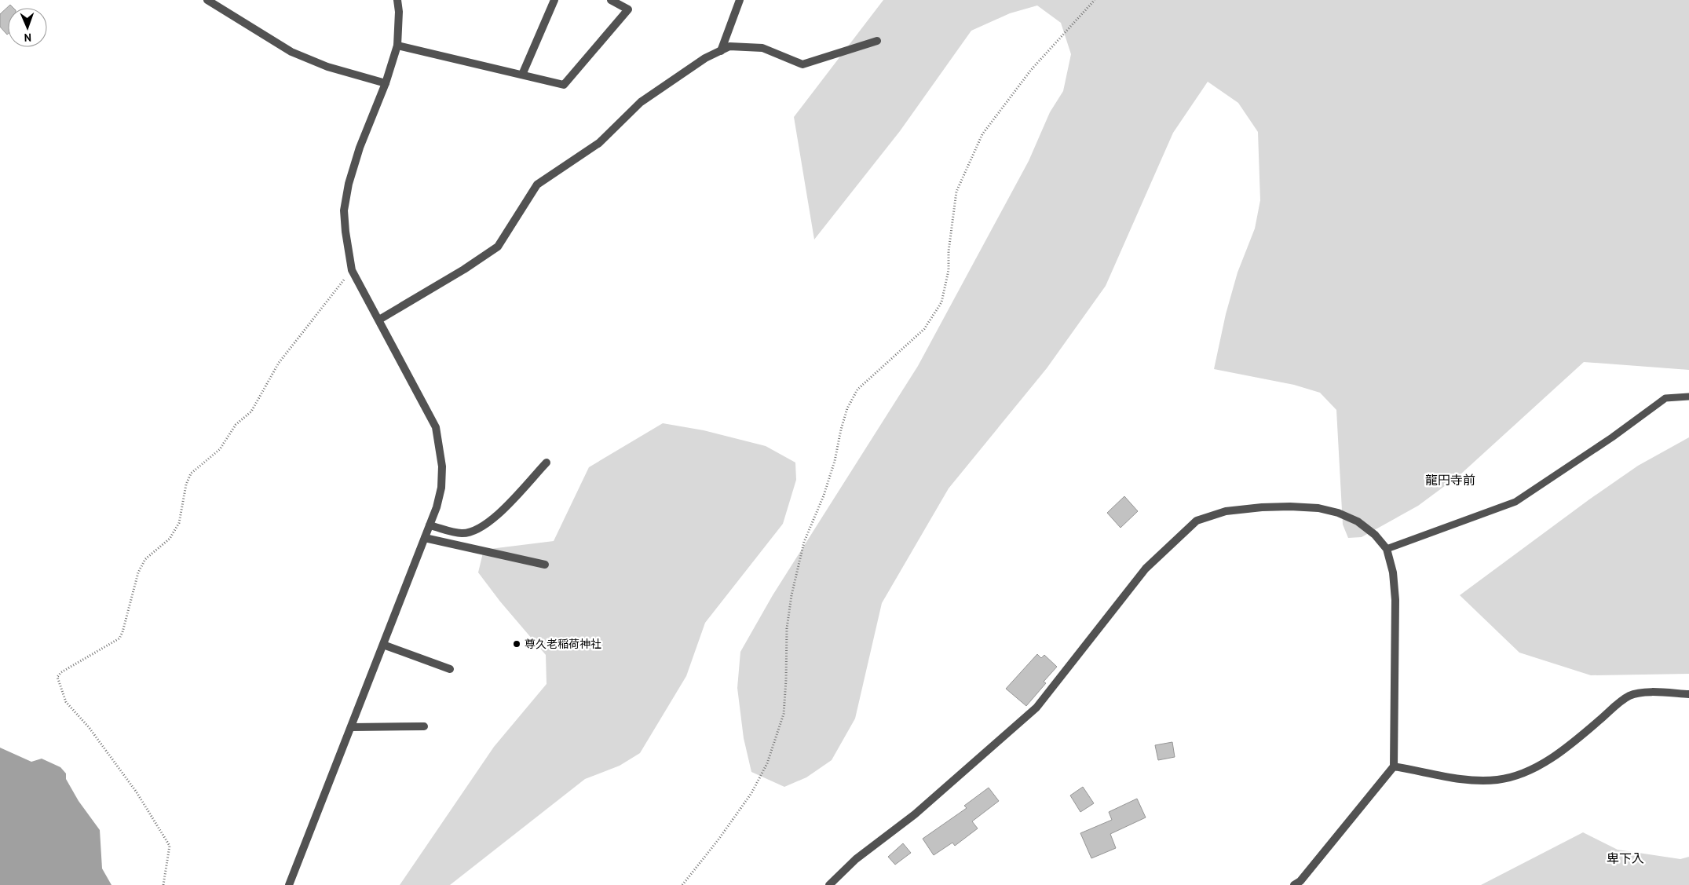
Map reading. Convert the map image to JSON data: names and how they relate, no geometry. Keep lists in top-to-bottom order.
{
  "districts": ["龍円寺前", "卑下入"],
  "places": ["尊久老稲荷神社"],
  "north": "bottom"
}
